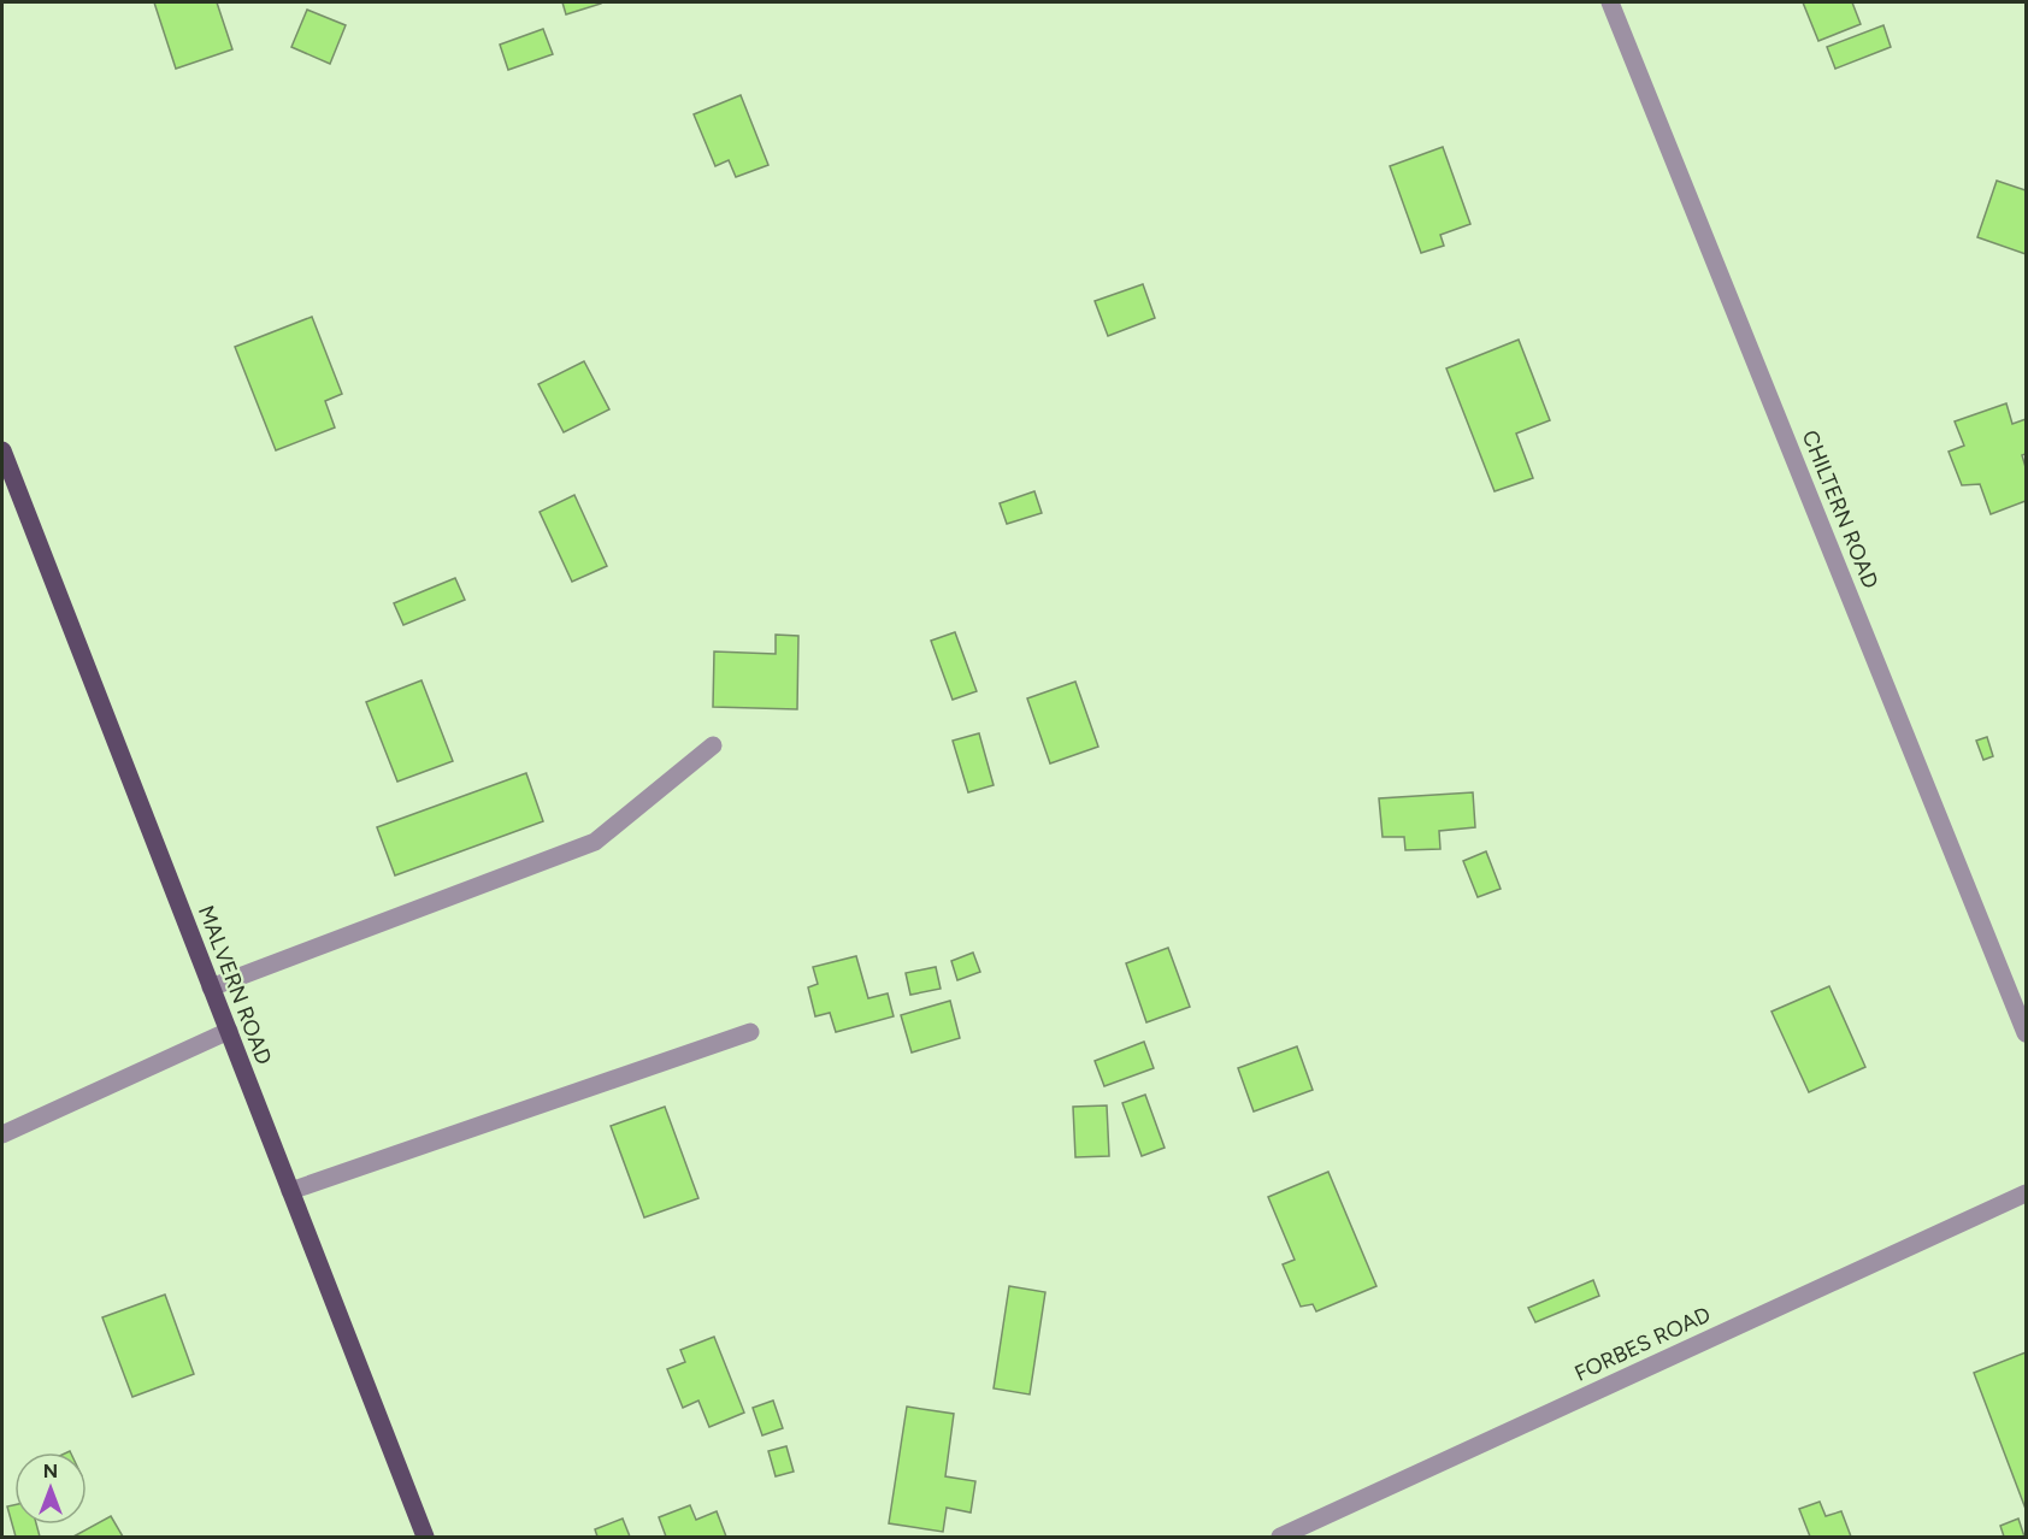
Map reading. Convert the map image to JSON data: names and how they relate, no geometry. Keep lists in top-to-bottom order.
{
  "streets": {
    "main road": ["MALVERN ROAD"],
    "street": ["CHILTERN ROAD", "FORBES ROAD"]
  },
  "north": "top"
}
